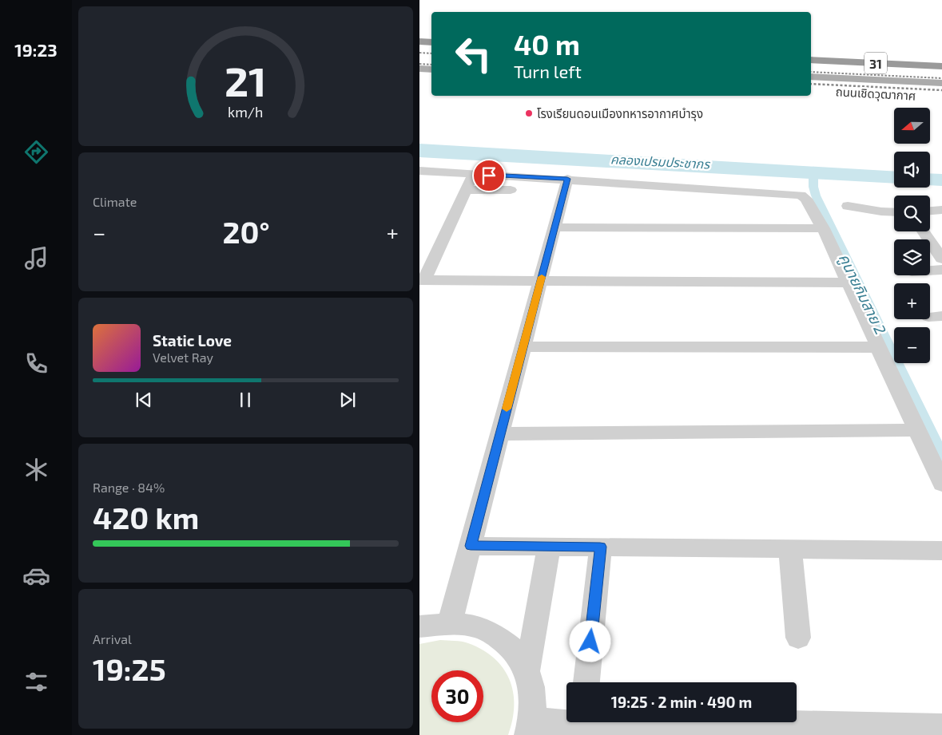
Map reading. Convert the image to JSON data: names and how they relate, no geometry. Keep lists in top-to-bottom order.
{
  "streets": {
    "highway": ["31"]
  },
  "water": ["คลองเปรมประชากร", "คูนายกิมสาย 2"],
  "places": ["โรงเรียนดอนเมืองทหารอากาศบำรุง"],
  "north": "left",
  "page": {
    "tabs": "19:23",
    "turn": ["40 m", "Turn left"],
    "map_buttons": ["+", "−"],
    "tile": [
      "Climate",
      ["Range · 84%", "420 km"],
      ["Arrival", "19:25"]
    ],
    "heat": ["−", "20°", "+"],
    "song": ["Static Love", "Velvet Ray"],
    "limit": "30",
    "trip": "19:25 · 2 min · 490 m",
    "gauge": ["21", "km/h"]
  }
}
